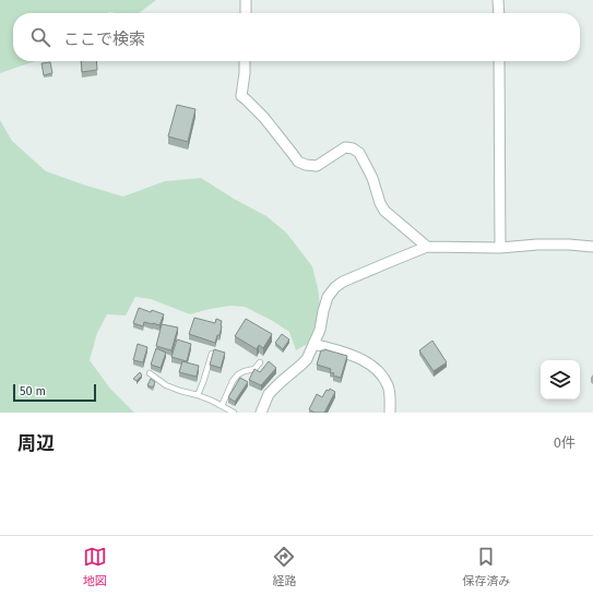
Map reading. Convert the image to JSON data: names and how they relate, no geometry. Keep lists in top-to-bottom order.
{
  "scale_bar": "50 m",
  "page": {
    "search": "ここで検索",
    "scale": "50 m",
    "heading": ["周辺", "0件"],
    "nav": ["地図", "経路", "保存済み"]
  }
}
